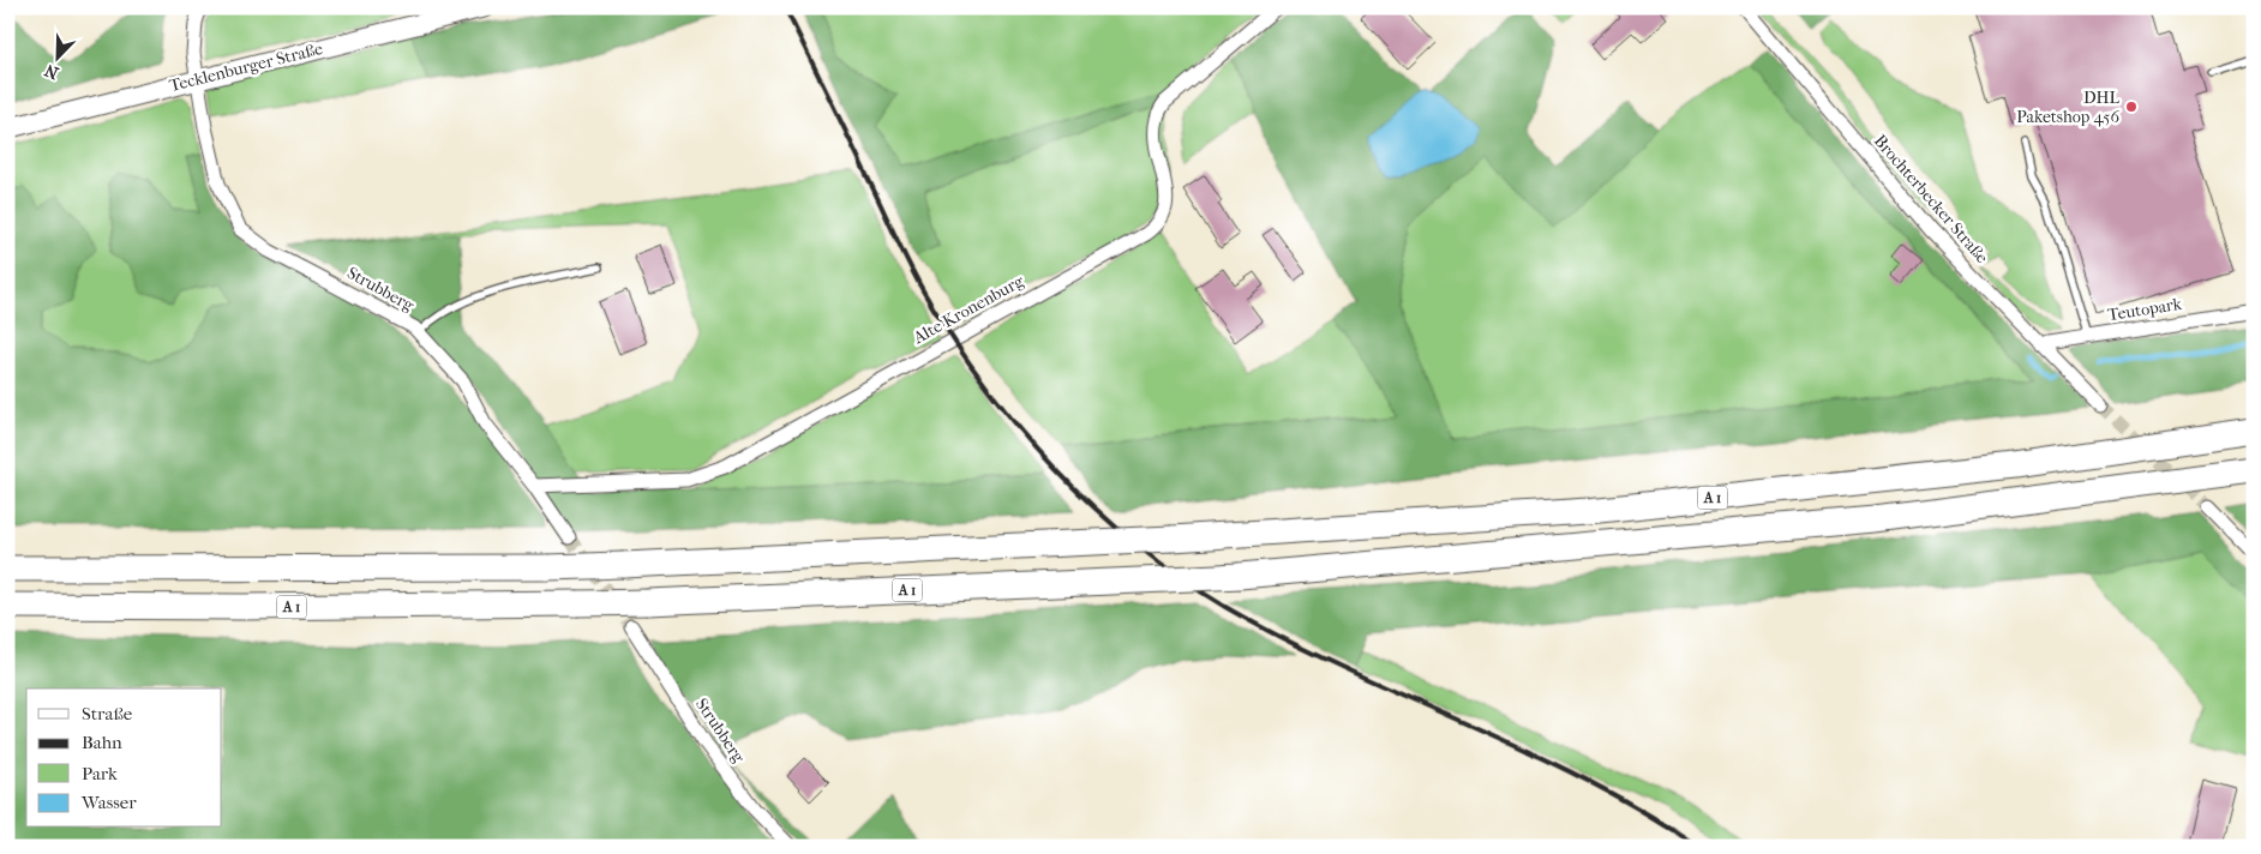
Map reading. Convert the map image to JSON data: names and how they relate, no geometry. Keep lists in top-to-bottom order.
{
  "streets": {
    "highway": ["A 1"],
    "main road": ["Tecklenburger Straße"],
    "street": [
      "Brochterbecker Straße",
      "Strubberg",
      "Alte Kronenburg",
      "Teutopark"
    ]
  },
  "crossings": [
    ["Tecklenburger Straße", "Strubberg"],
    ["Brochterbecker Straße", "Teutopark"],
    ["Strubberg", "Alte Kronenburg"]
  ],
  "places": ["DHL Paketshop 456"],
  "legend": [
    "Straße",
    "Bahn",
    "Park",
    "Wasser"
  ],
  "north": "bottom left"
}
